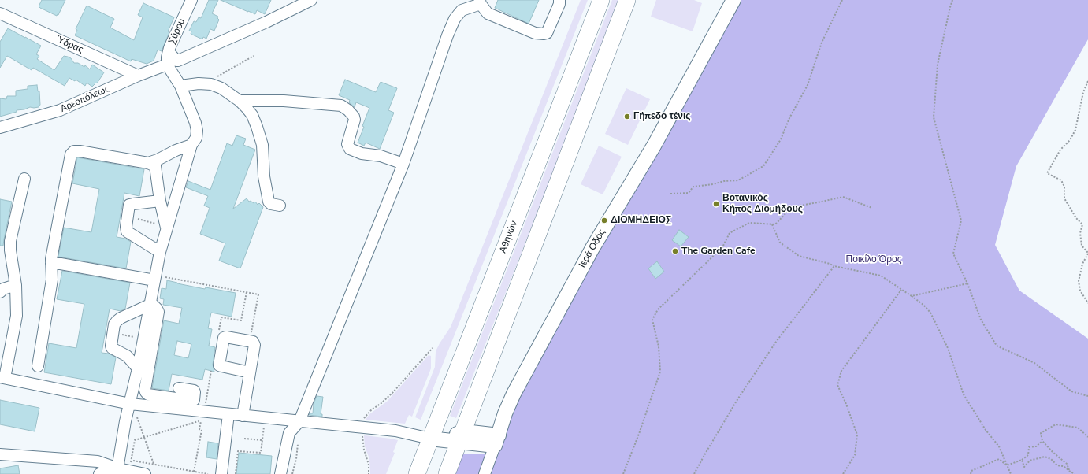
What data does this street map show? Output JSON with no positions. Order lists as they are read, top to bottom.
{
  "streets": {
    "highway": ["Αθηνών"],
    "main road": ["Ιερά Οδός"],
    "street": ["Σύρου", "Ύδρας", "Αρεοπόλεως"]
  },
  "crossings": [
    ["Σύρου", "Αρεοπόλεως"],
    ["Ύδρας", "Αρεοπόλεως"]
  ],
  "parks": ["Ποικίλο Όρος"],
  "places": [
    "Γήπεδο τένις",
    "Βοτανικός Κήπος Διομήδους",
    "ΔΙΟΜΗΔΕΙΟΣ",
    "The Garden Cafe"
  ]
}
